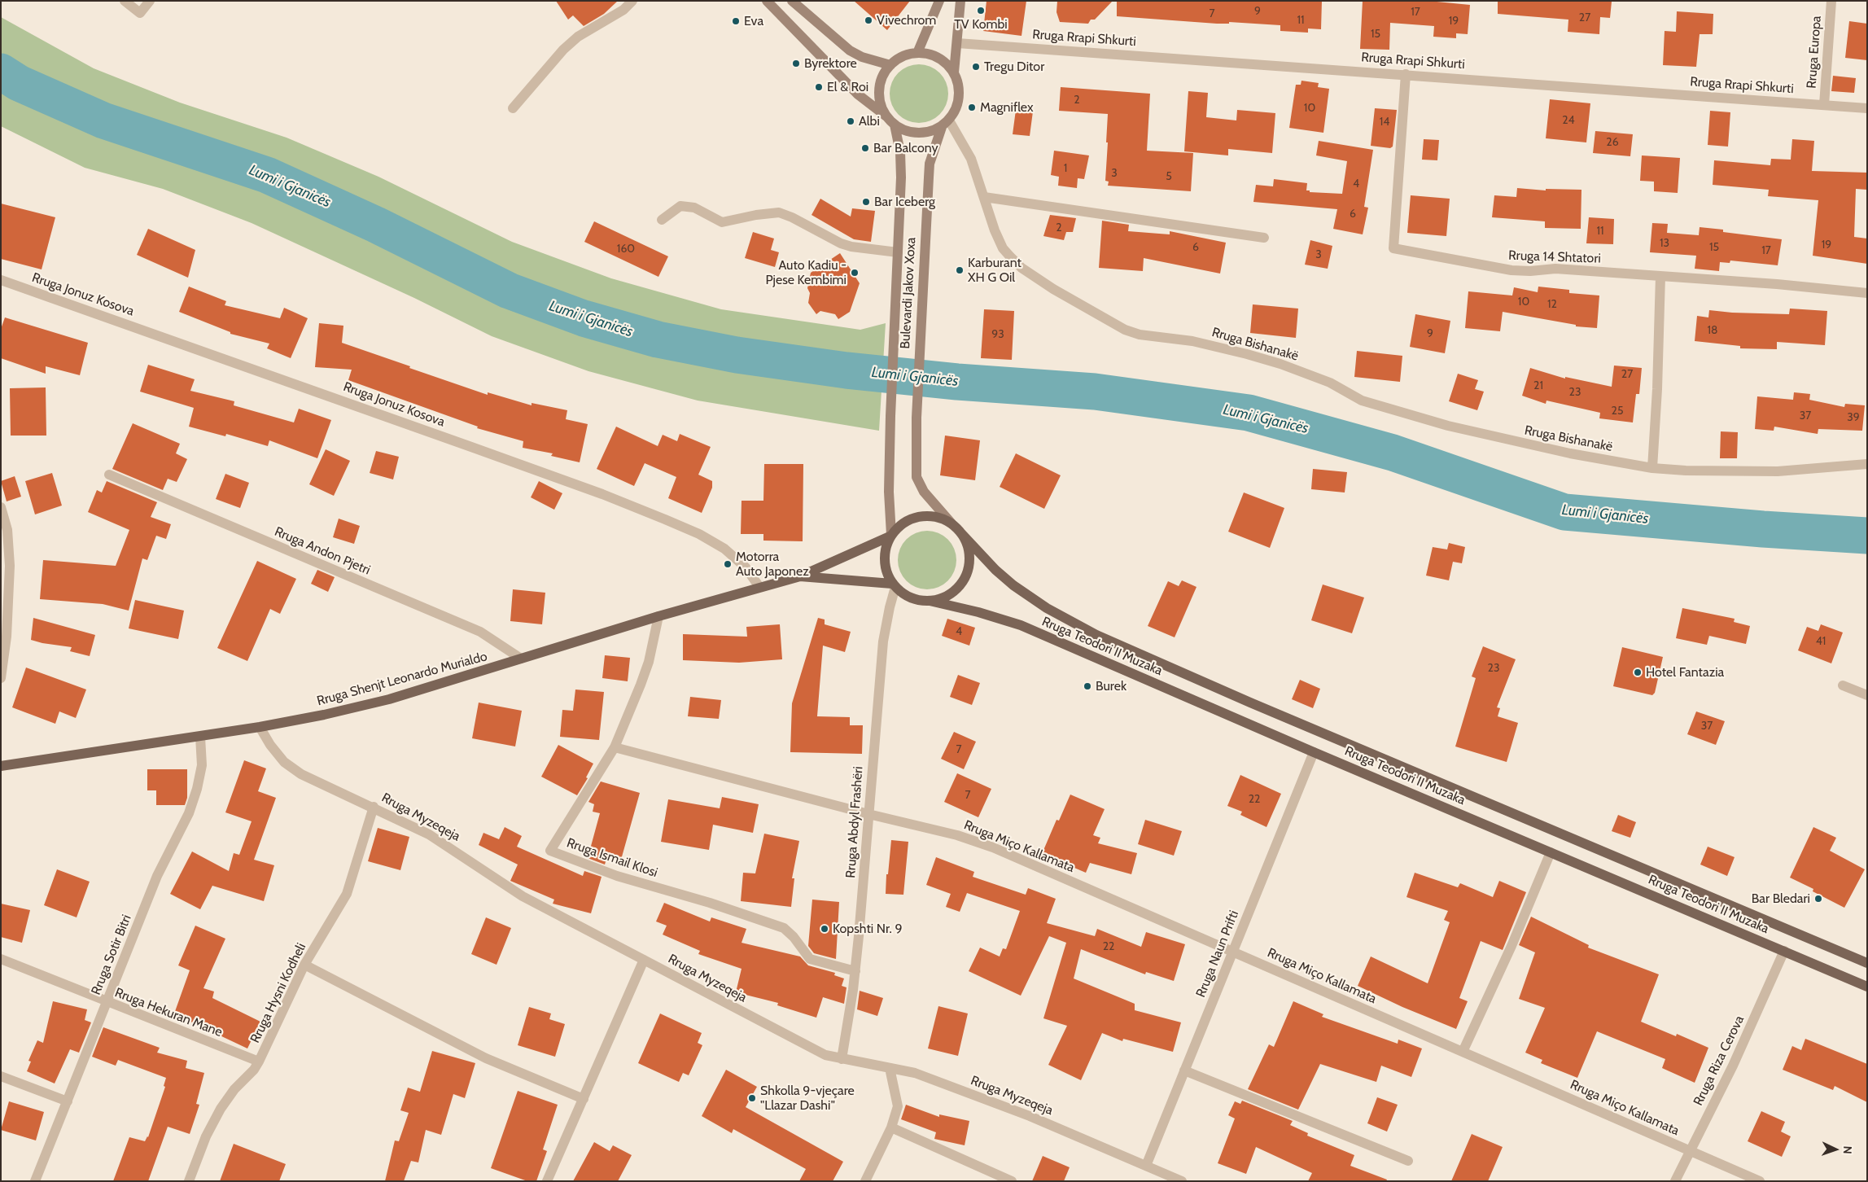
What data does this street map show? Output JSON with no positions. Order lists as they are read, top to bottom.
{
  "streets": {
    "main road": ["Bulevardi Jakov Xoxa", "Rruga Teodori II Muzaka", "Rruga Shenjt Leonardo Murialdo"],
    "street": [
      "Rruga Rrapi Shkurti",
      "Rruga Europa",
      "Rruga 14 Shtatori",
      "Rruga Jonuz Kosova",
      "Rruga Bishanakë",
      "Rruga Andon Pjetri",
      "Rruga Myzeqeja",
      "Rruga Abdyl Frashëri",
      "Rruga Miço Kallamata",
      "Rruga Ismail Klosi",
      "Rruga Naun Prifti",
      "Rruga Sotir Bitri",
      "Rruga Hysni Kodheli",
      "Rruga Hekuran Mane",
      "Rruga Riza Cerova"
    ]
  },
  "crossings": [
    ["Rruga Rrapi Shkurti", "Rruga Europa"],
    ["Rruga Rrapi Shkurti", "Rruga 14 Shtatori"],
    ["Bulevardi Jakov Xoxa", "Rruga Bishanakë"],
    ["Bulevardi Jakov Xoxa", "Rruga Teodori II Muzaka"],
    ["Bulevardi Jakov Xoxa", "Rruga Shenjt Leonardo Murialdo"],
    ["Bulevardi Jakov Xoxa", "Rruga Abdyl Frashëri"],
    ["Rruga Jonuz Kosova", "Rruga Shenjt Leonardo Murialdo"],
    ["Rruga Andon Pjetri", "Rruga Shenjt Leonardo Murialdo"],
    ["Rruga Teodori II Muzaka", "Rruga Shenjt Leonardo Murialdo"],
    ["Rruga Teodori II Muzaka", "Rruga Abdyl Frashëri"],
    ["Rruga Teodori II Muzaka", "Rruga Naun Prifti"],
    ["Rruga Teodori II Muzaka", "Rruga Riza Cerova"],
    ["Rruga Shenjt Leonardo Murialdo", "Rruga Myzeqeja"],
    ["Rruga Shenjt Leonardo Murialdo", "Rruga Abdyl Frashëri"],
    ["Rruga Shenjt Leonardo Murialdo", "Rruga Ismail Klosi"],
    ["Rruga Shenjt Leonardo Murialdo", "Rruga Sotir Bitri"],
    ["Rruga Myzeqeja", "Rruga Abdyl Frashëri"],
    ["Rruga Myzeqeja", "Rruga Naun Prifti"],
    ["Rruga Myzeqeja", "Rruga Hysni Kodheli"],
    ["Rruga Abdyl Frashëri", "Rruga Miço Kallamata"],
    ["Rruga Abdyl Frashëri", "Rruga Ismail Klosi"],
    ["Rruga Miço Kallamata", "Rruga Ismail Klosi"],
    ["Rruga Miço Kallamata", "Rruga Naun Prifti"],
    ["Rruga Miço Kallamata", "Rruga Riza Cerova"],
    ["Rruga Sotir Bitri", "Rruga Hekuran Mane"],
    ["Rruga Hysni Kodheli", "Rruga Hekuran Mane"]
  ],
  "water": ["Lumi i Gjanicës"],
  "places": [
    "TV Kombi",
    "Vivechrom",
    "Eva",
    "Byrektore",
    "Tregu Ditor",
    "El & Roi",
    "Magniflex",
    "Albi",
    "Bar Balcony",
    "Bar Iceberg",
    "Karburant XH G Oil",
    "Auto Kadiu - Pjese Kembimi",
    "Motorra Auto Japonez",
    "Hotel Fantazia",
    "Burek",
    "Bar Bledari",
    "Kopshti Nr. 9",
    "Shkolla 9-vjeçare \"Llazar Dashi\""
  ],
  "house_numbers": [
    "9",
    "17",
    "7",
    "27",
    "11",
    "19",
    "15",
    "2",
    "10",
    "24",
    "14",
    "26",
    "1",
    "3",
    "5",
    "4",
    "6",
    "2",
    "11",
    "13",
    "19",
    "6",
    "15",
    "160",
    "17",
    "3",
    "10",
    "12",
    "18",
    "9",
    "93",
    "27",
    "21",
    "23",
    "25",
    "37",
    "39",
    "4",
    "41",
    "23",
    "37",
    "7",
    "7",
    "22",
    "22"
  ],
  "north": "right"
}
